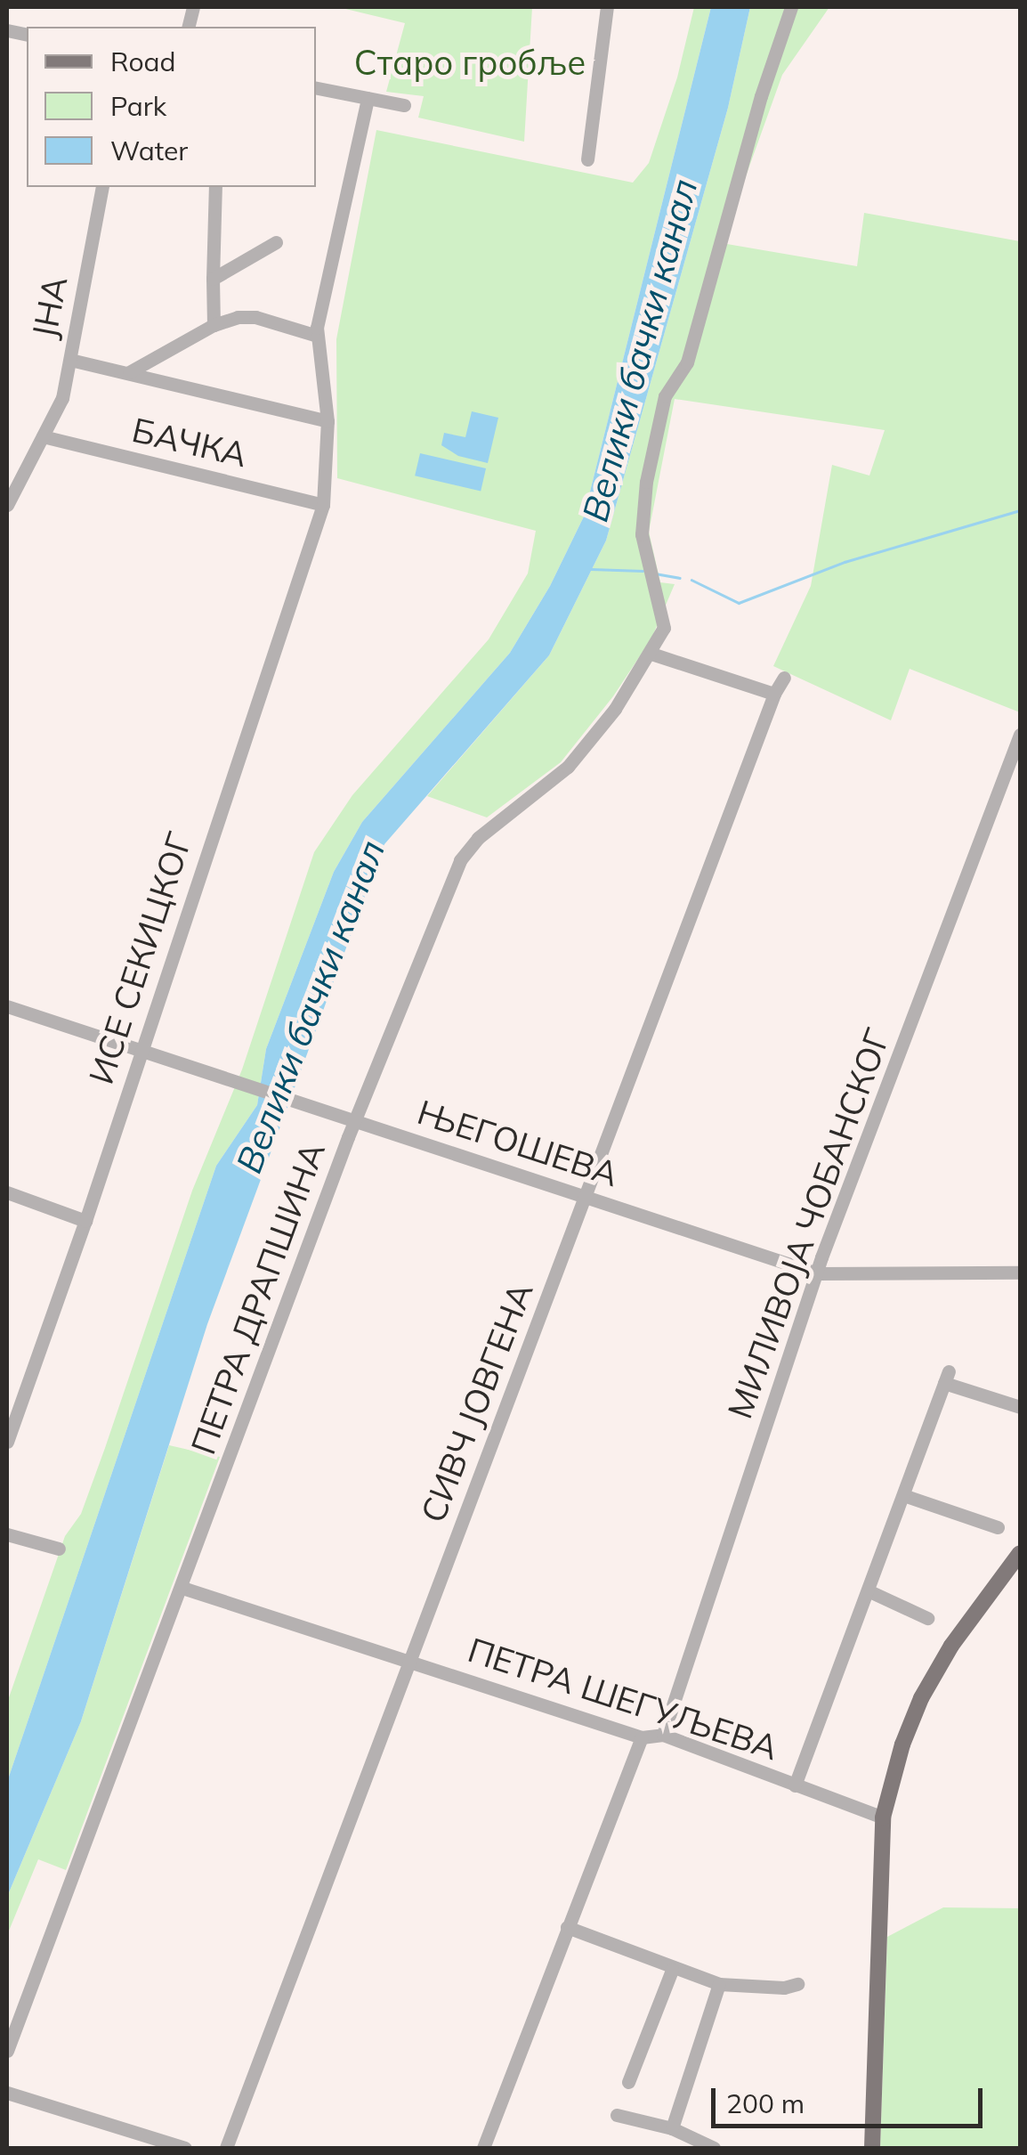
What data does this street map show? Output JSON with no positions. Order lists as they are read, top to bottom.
{
  "streets": {
    "street": [
      "ЈНА",
      "БАЧКА",
      "ИСЕ СЕКИЦКОГ",
      "ЊЕГОШЕВА",
      "МИЛИВОЈА ЧОБАНСКОГ",
      "ПЕТРА ДРАПШИНА",
      "СИВЧ ЈОВГЕНА",
      "ПЕТРА ШЕГУЉЕВА"
    ]
  },
  "crossings": [
    ["ЈНА", "БАЧКА"],
    ["БАЧКА", "ИСЕ СЕКИЦКОГ"],
    ["ИСЕ СЕКИЦКОГ", "ЊЕГОШЕВА"],
    ["ЊЕГОШЕВА", "МИЛИВОЈА ЧОБАНСКОГ"],
    ["ЊЕГОШЕВА", "ПЕТРА ДРАПШИНА"],
    ["ЊЕГОШЕВА", "СИВЧ ЈОВГЕНА"],
    ["МИЛИВОЈА ЧОБАНСКОГ", "ПЕТРА ШЕГУЉЕВА"],
    ["ПЕТРА ДРАПШИНА", "ПЕТРА ШЕГУЉЕВА"],
    ["СИВЧ ЈОВГЕНА", "ПЕТРА ШЕГУЉЕВА"]
  ],
  "water": ["Велики бачки канал"],
  "parks": ["Старо гробље"],
  "legend": ["Road", "Park", "Water"],
  "scale_bar": "200 m"
}
